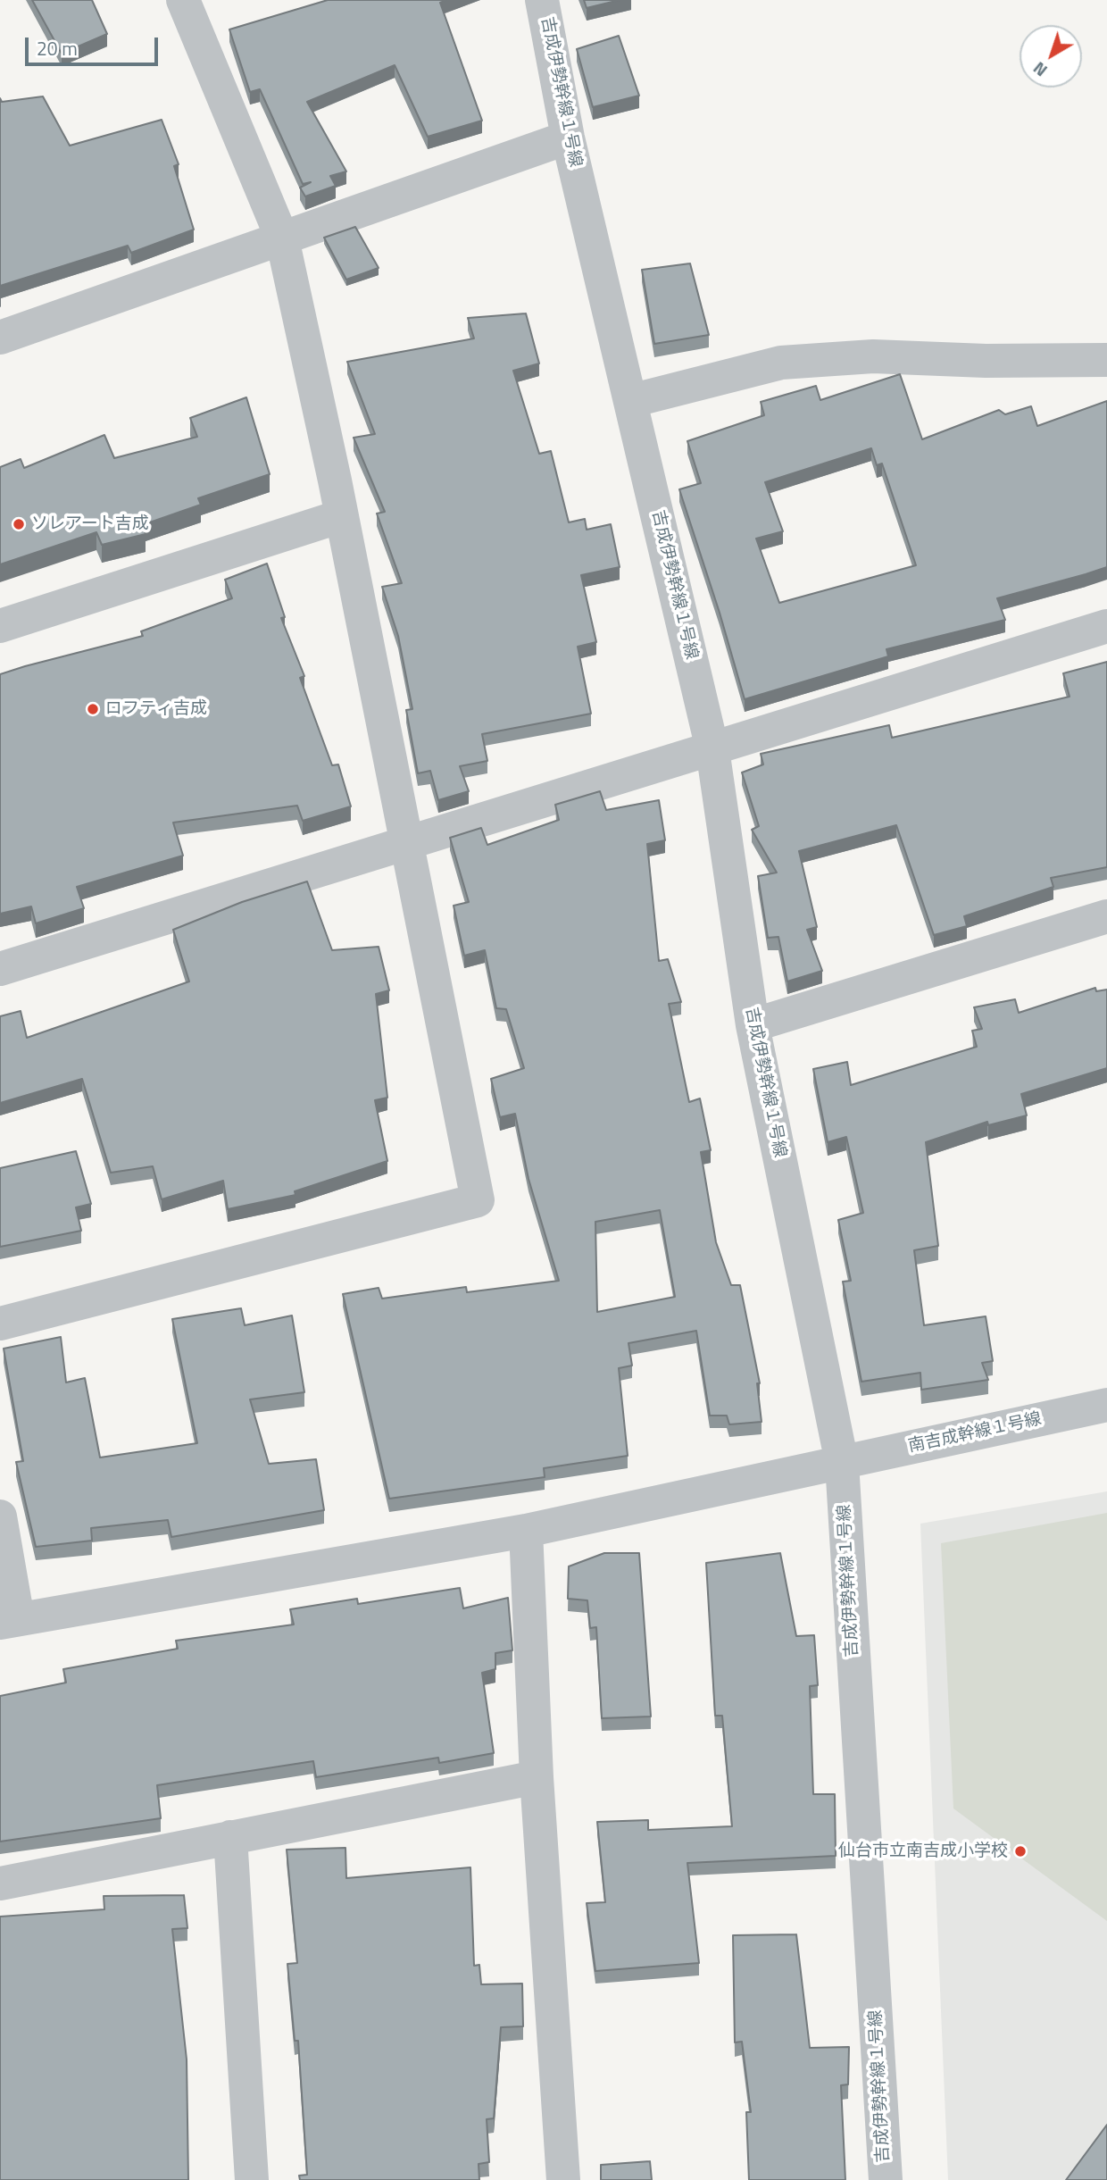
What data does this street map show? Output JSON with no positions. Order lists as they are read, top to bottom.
{
  "streets": {
    "street": ["吉成伊勢幹線１号線", "南吉成幹線１号線"]
  },
  "crossings": [
    ["吉成伊勢幹線１号線", "南吉成幹線１号線"]
  ],
  "places": ["ソレアート吉成", "ロフティ吉成", "仙台市立南吉成小学校"],
  "scale_bar": "20 m",
  "north": "bottom left"
}
